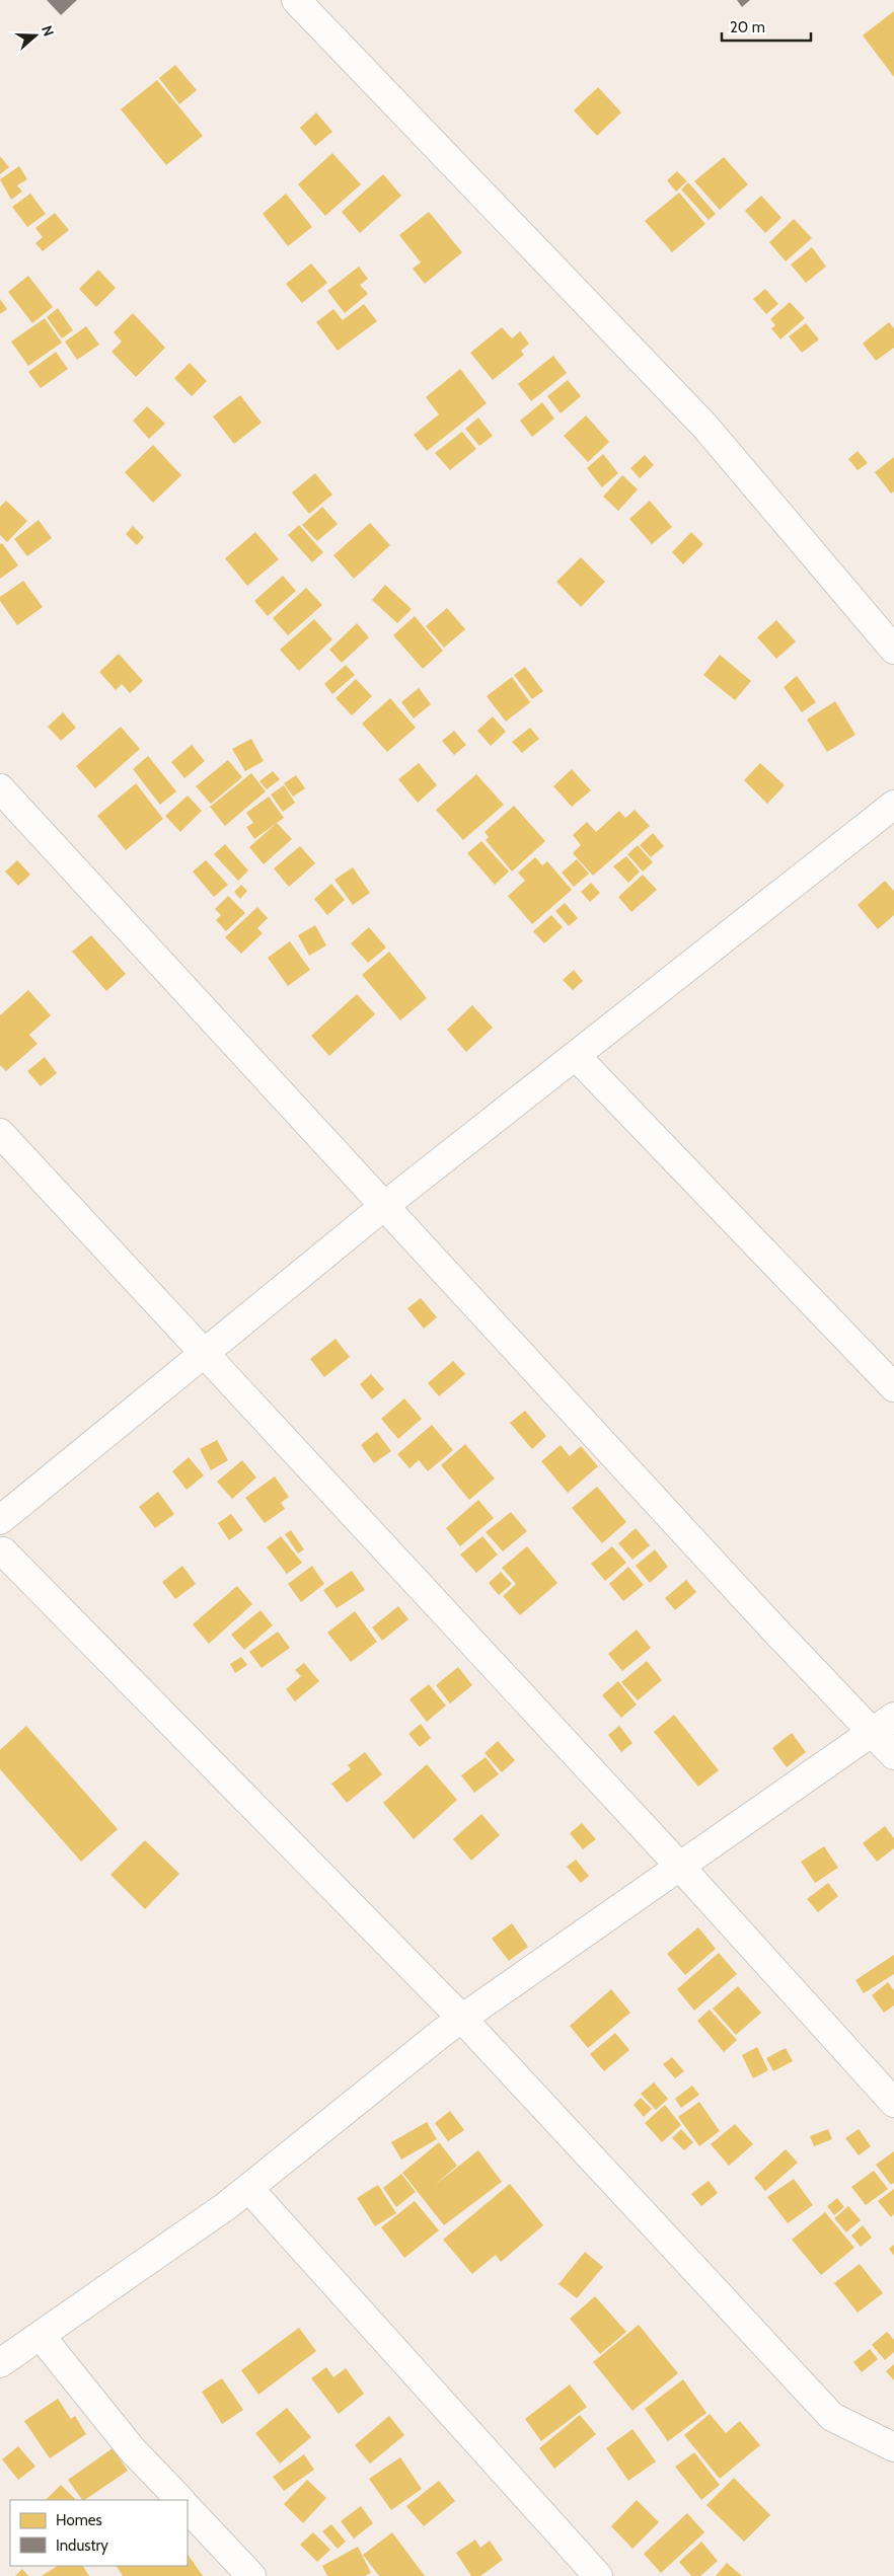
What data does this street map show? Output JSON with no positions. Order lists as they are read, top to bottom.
{
  "legend": ["Homes", "Industry"],
  "scale_bar": "20 m",
  "north": "right"
}
